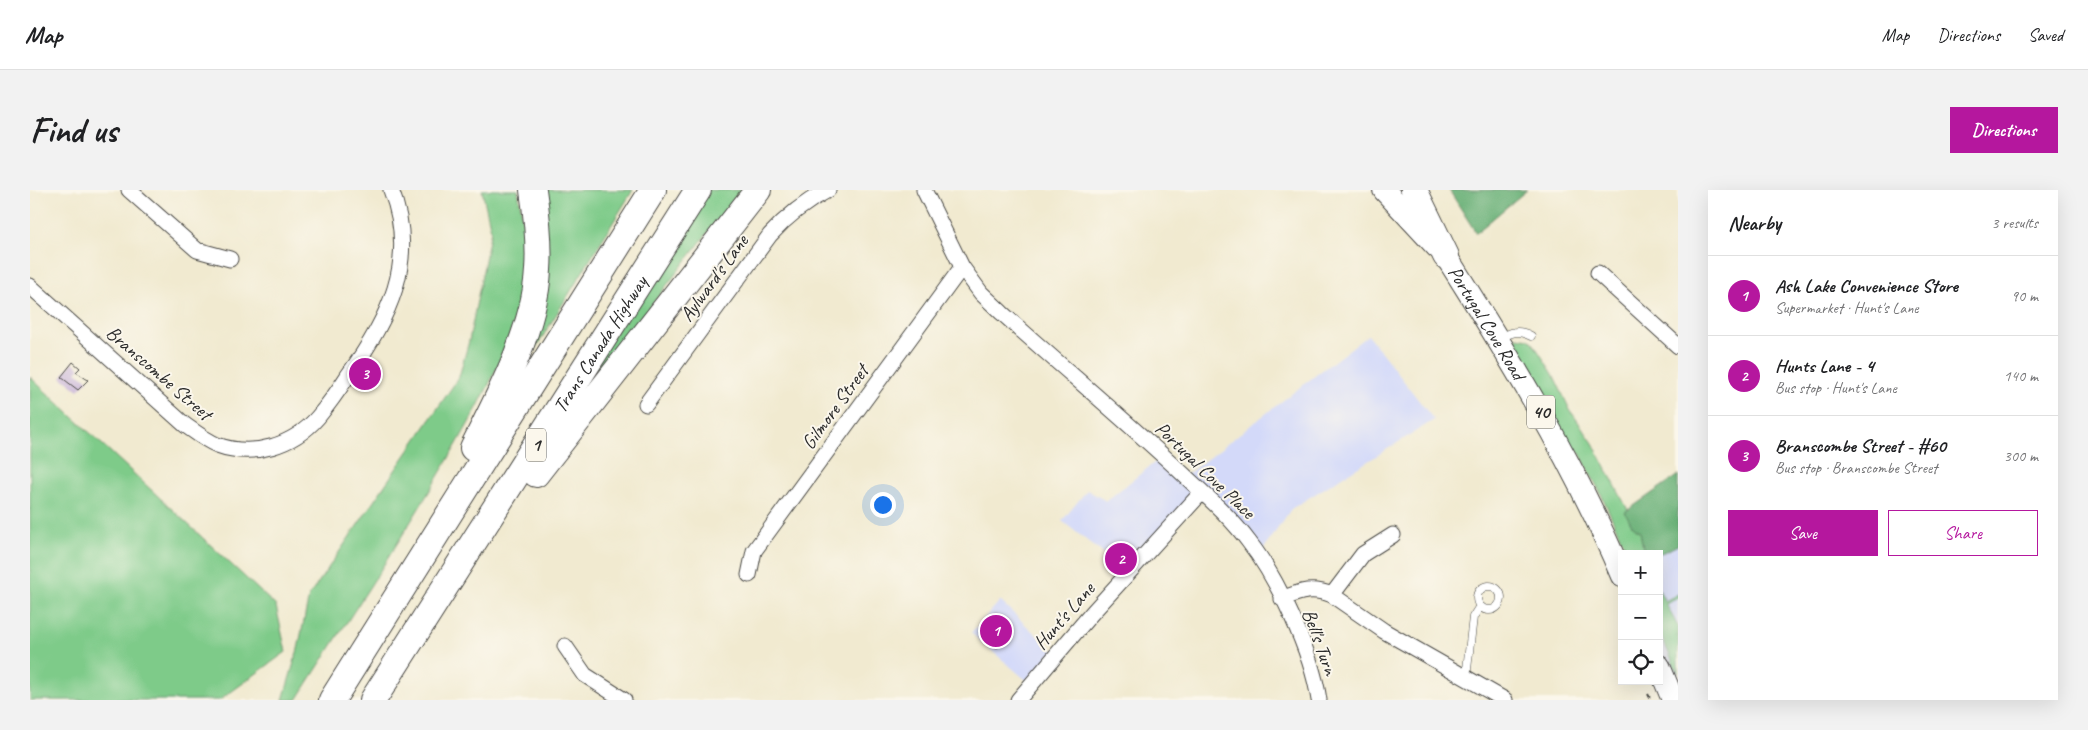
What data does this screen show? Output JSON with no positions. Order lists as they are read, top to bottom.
{
  "streets": {
    "highway": ["Trans Canada Highway", "1"],
    "main road": ["Portugal Cove Road", "40"],
    "street": [
      "Aylward's Lane",
      "Branscombe Street",
      "Gilmore Street",
      "Portugal Cove Place",
      "Hunt's Lane",
      "Bell's Turn"
    ]
  },
  "crossings": [
    ["Gilmore Street", "Portugal Cove Place"],
    ["Portugal Cove Place", "Hunt's Lane"],
    ["Portugal Cove Place", "Bell's Turn"]
  ],
  "page": {
    "header": "Map",
    "nav": ["Map", "Directions", "Saved"],
    "buttons": [
      "Directions",
      ["Save", "Share"]
    ],
    "title": "Find us",
    "heading": ["Nearby", "3 results"],
    "list": [
      {
        "mark": "1",
        "name": "Ash Lake Convenience Store",
        "note": "Supermarket · Hunt's Lane",
        "value": "90 m"
      },
      {
        "mark": "2",
        "name": "Hunts Lane - 4",
        "note": "Bus stop · Hunt's Lane",
        "value": "140 m"
      },
      {
        "mark": "3",
        "name": "Branscombe Street - #60",
        "note": "Bus stop · Branscombe Street",
        "value": "300 m"
      }
    ],
    "pins": ["3", "2", "1"],
    "map_buttons": ["+", "−"]
  }
}
